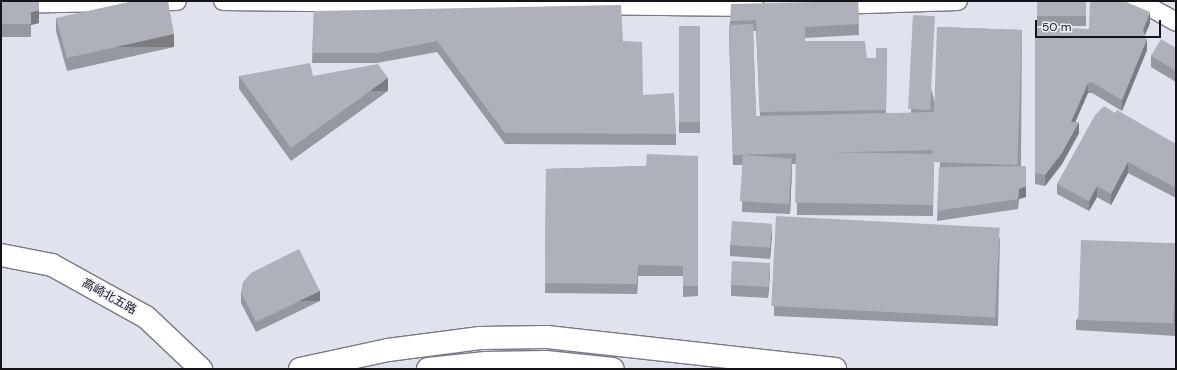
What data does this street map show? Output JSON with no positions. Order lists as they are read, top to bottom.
{
  "streets": {
    "main road": ["高崎北五路"]
  },
  "scale_bar": "50 m"
}
